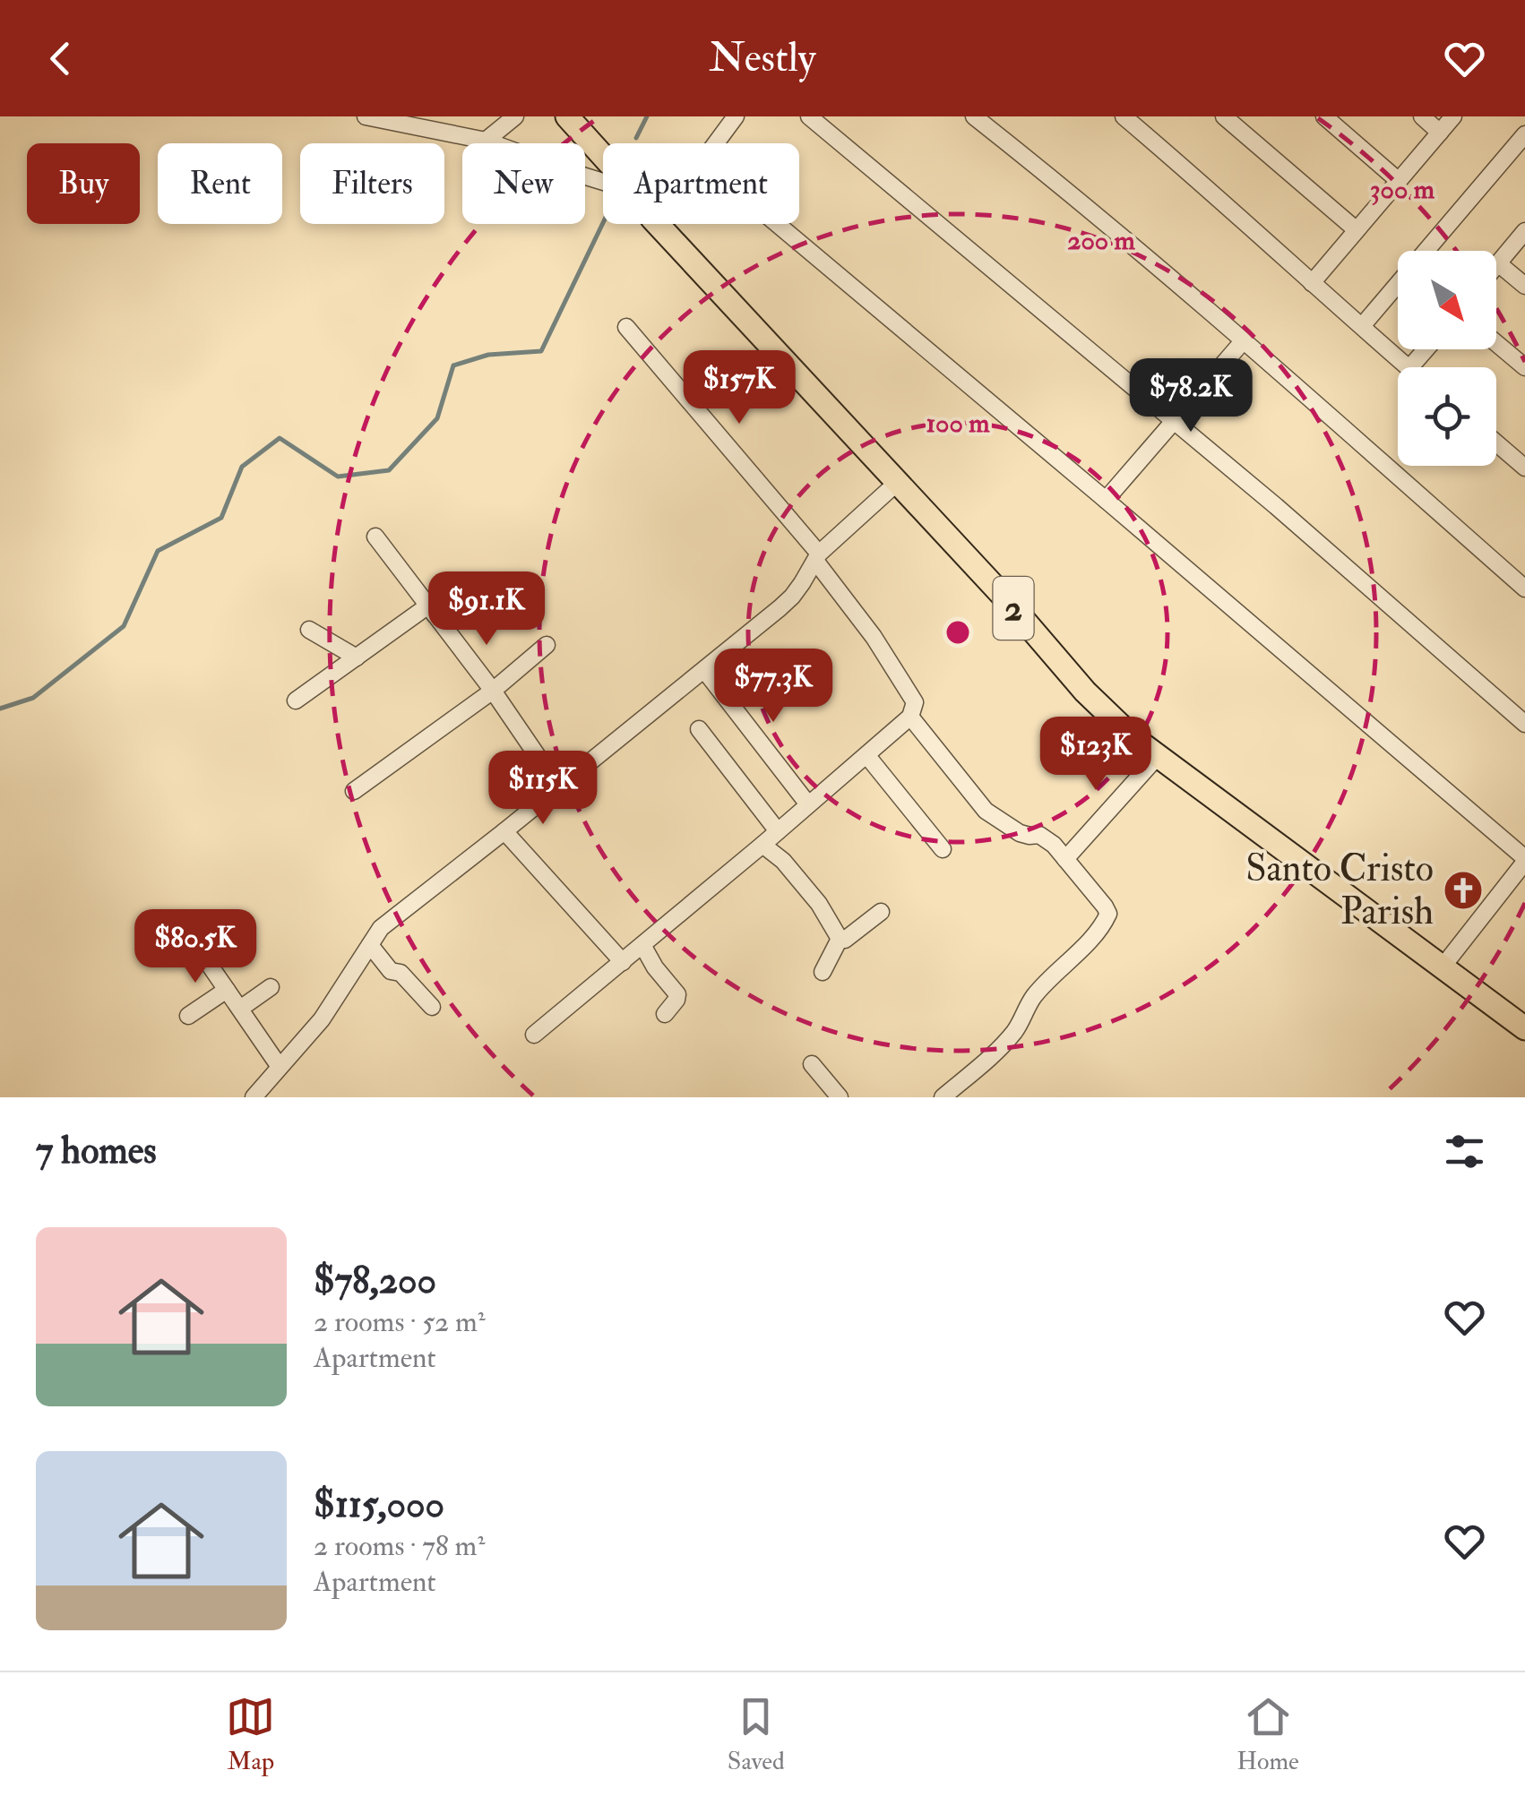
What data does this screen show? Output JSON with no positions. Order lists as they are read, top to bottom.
{
  "streets": {
    "highway": ["2"]
  },
  "places": {
    "church": ["Santo Cristo Parish"]
  },
  "north": "bottom right",
  "page": {
    "header": "Nestly",
    "chip": [
      "Buy",
      "Rent",
      "Filters",
      "New",
      "Apartment"
    ],
    "price": [
      "$157K",
      "$78.2K",
      "$91.1K",
      "$77.3K",
      "$123K",
      "$115K",
      "$80.5K"
    ],
    "heading": "7 homes",
    "list": [
      {
        "name": "$78,200",
        "note": "2 rooms · 52 m² · Apartment"
      },
      {
        "name": "$115,000",
        "note": "2 rooms · 78 m² · Apartment"
      }
    ],
    "tabs": ["Map", "Saved", "Home"]
  },
  "rings": ["300 m", "200 m", "100 m"]
}
